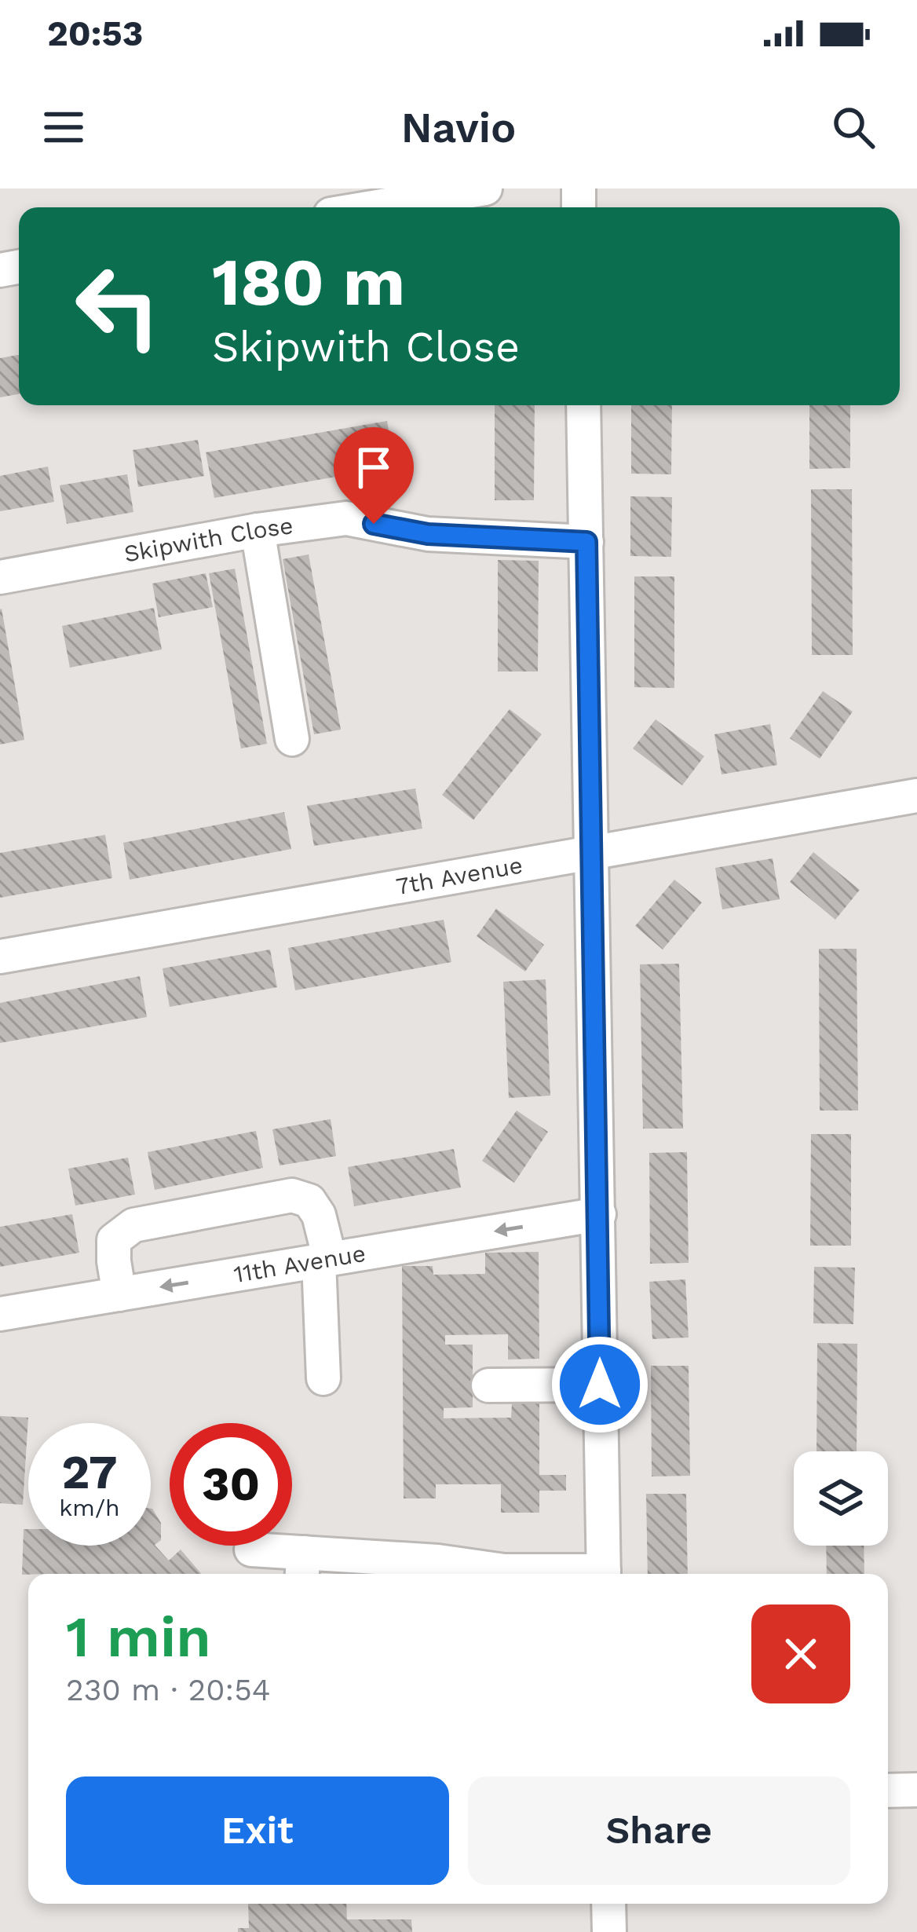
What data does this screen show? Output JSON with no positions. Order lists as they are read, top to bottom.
{
  "streets": {
    "street": ["Skipwith Close", "7th Avenue", "11th Avenue"]
  },
  "one_way": ["11th Avenue"],
  "page": {
    "status": "20:53",
    "header": "Navio",
    "turn": ["180 m", "Skipwith Close"],
    "speed": "27 km/h",
    "limit": "30",
    "heading": ["1 min", "230 m · 20:54"],
    "buttons": ["Exit", "Share"]
  }
}
